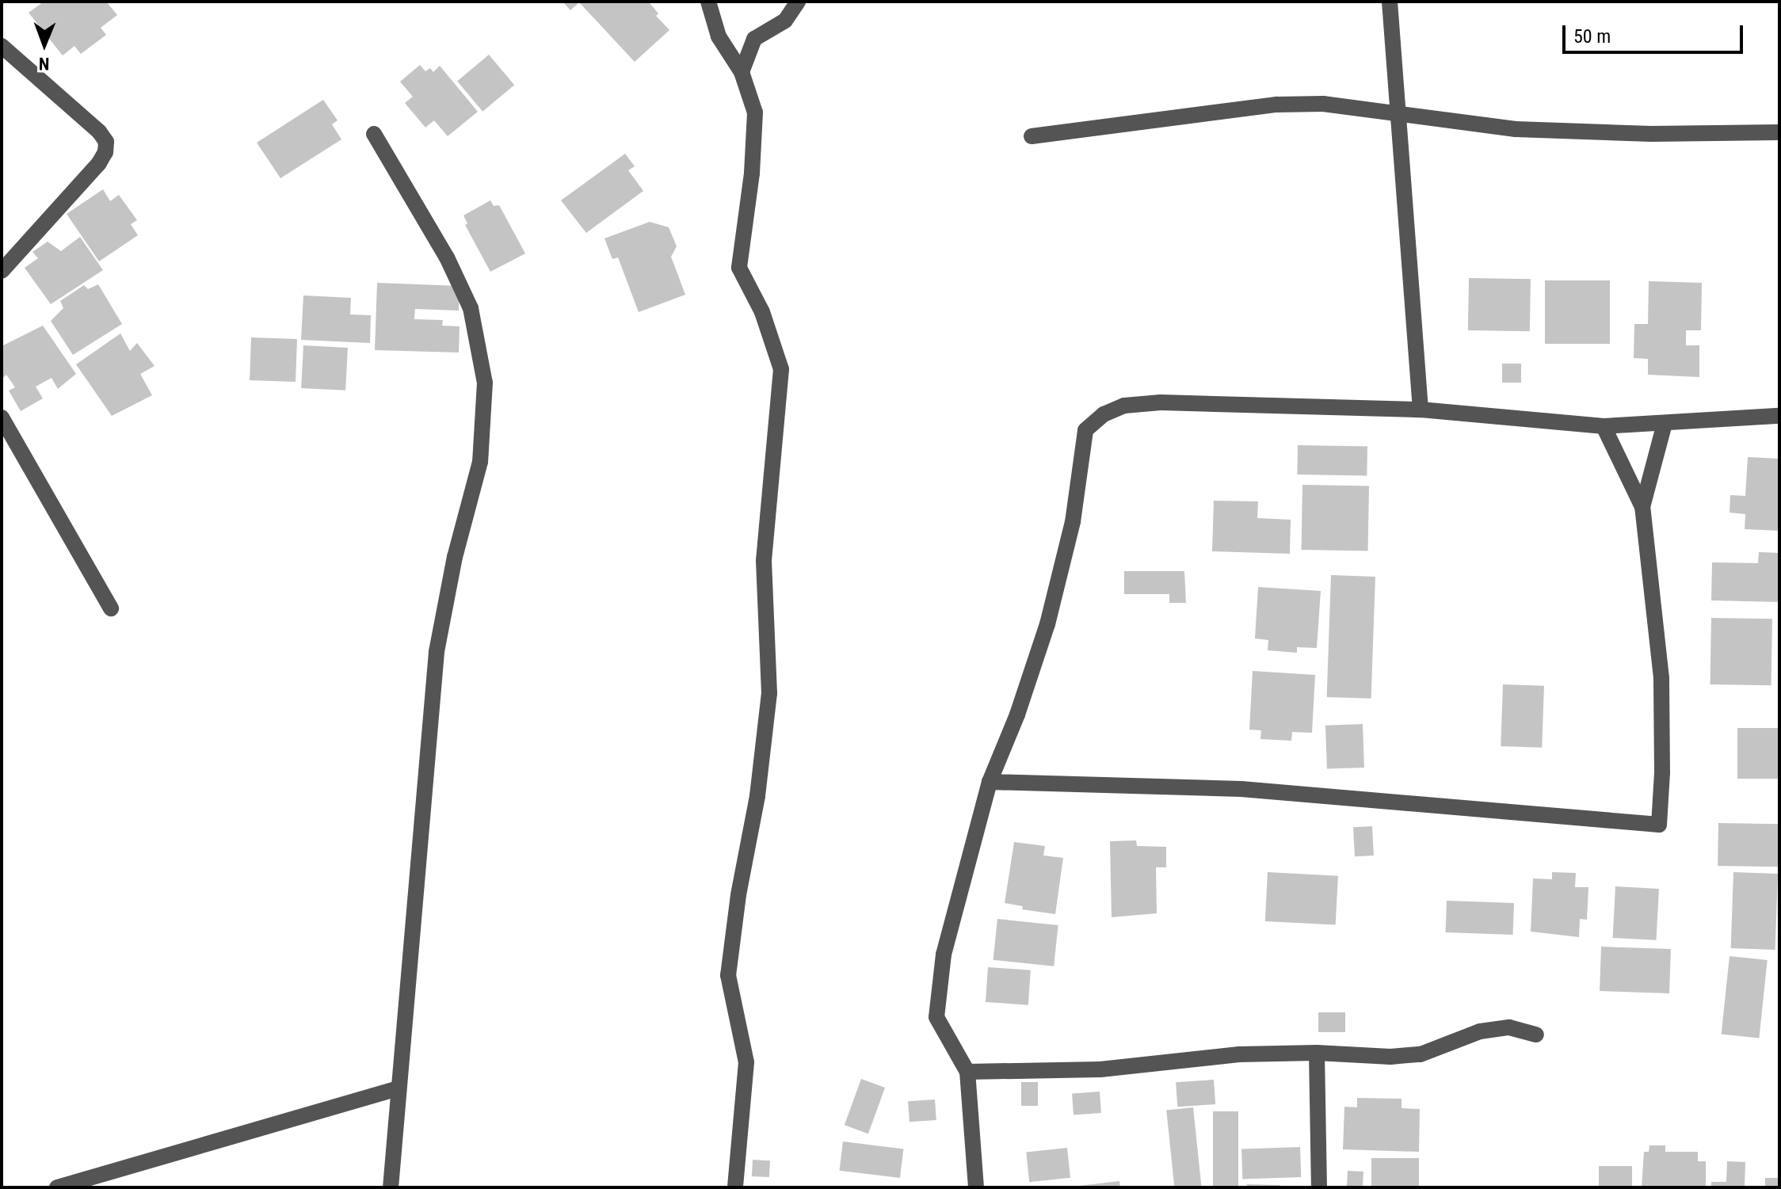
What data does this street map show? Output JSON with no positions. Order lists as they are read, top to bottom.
{
  "scale_bar": "50 m",
  "north": "bottom"
}
